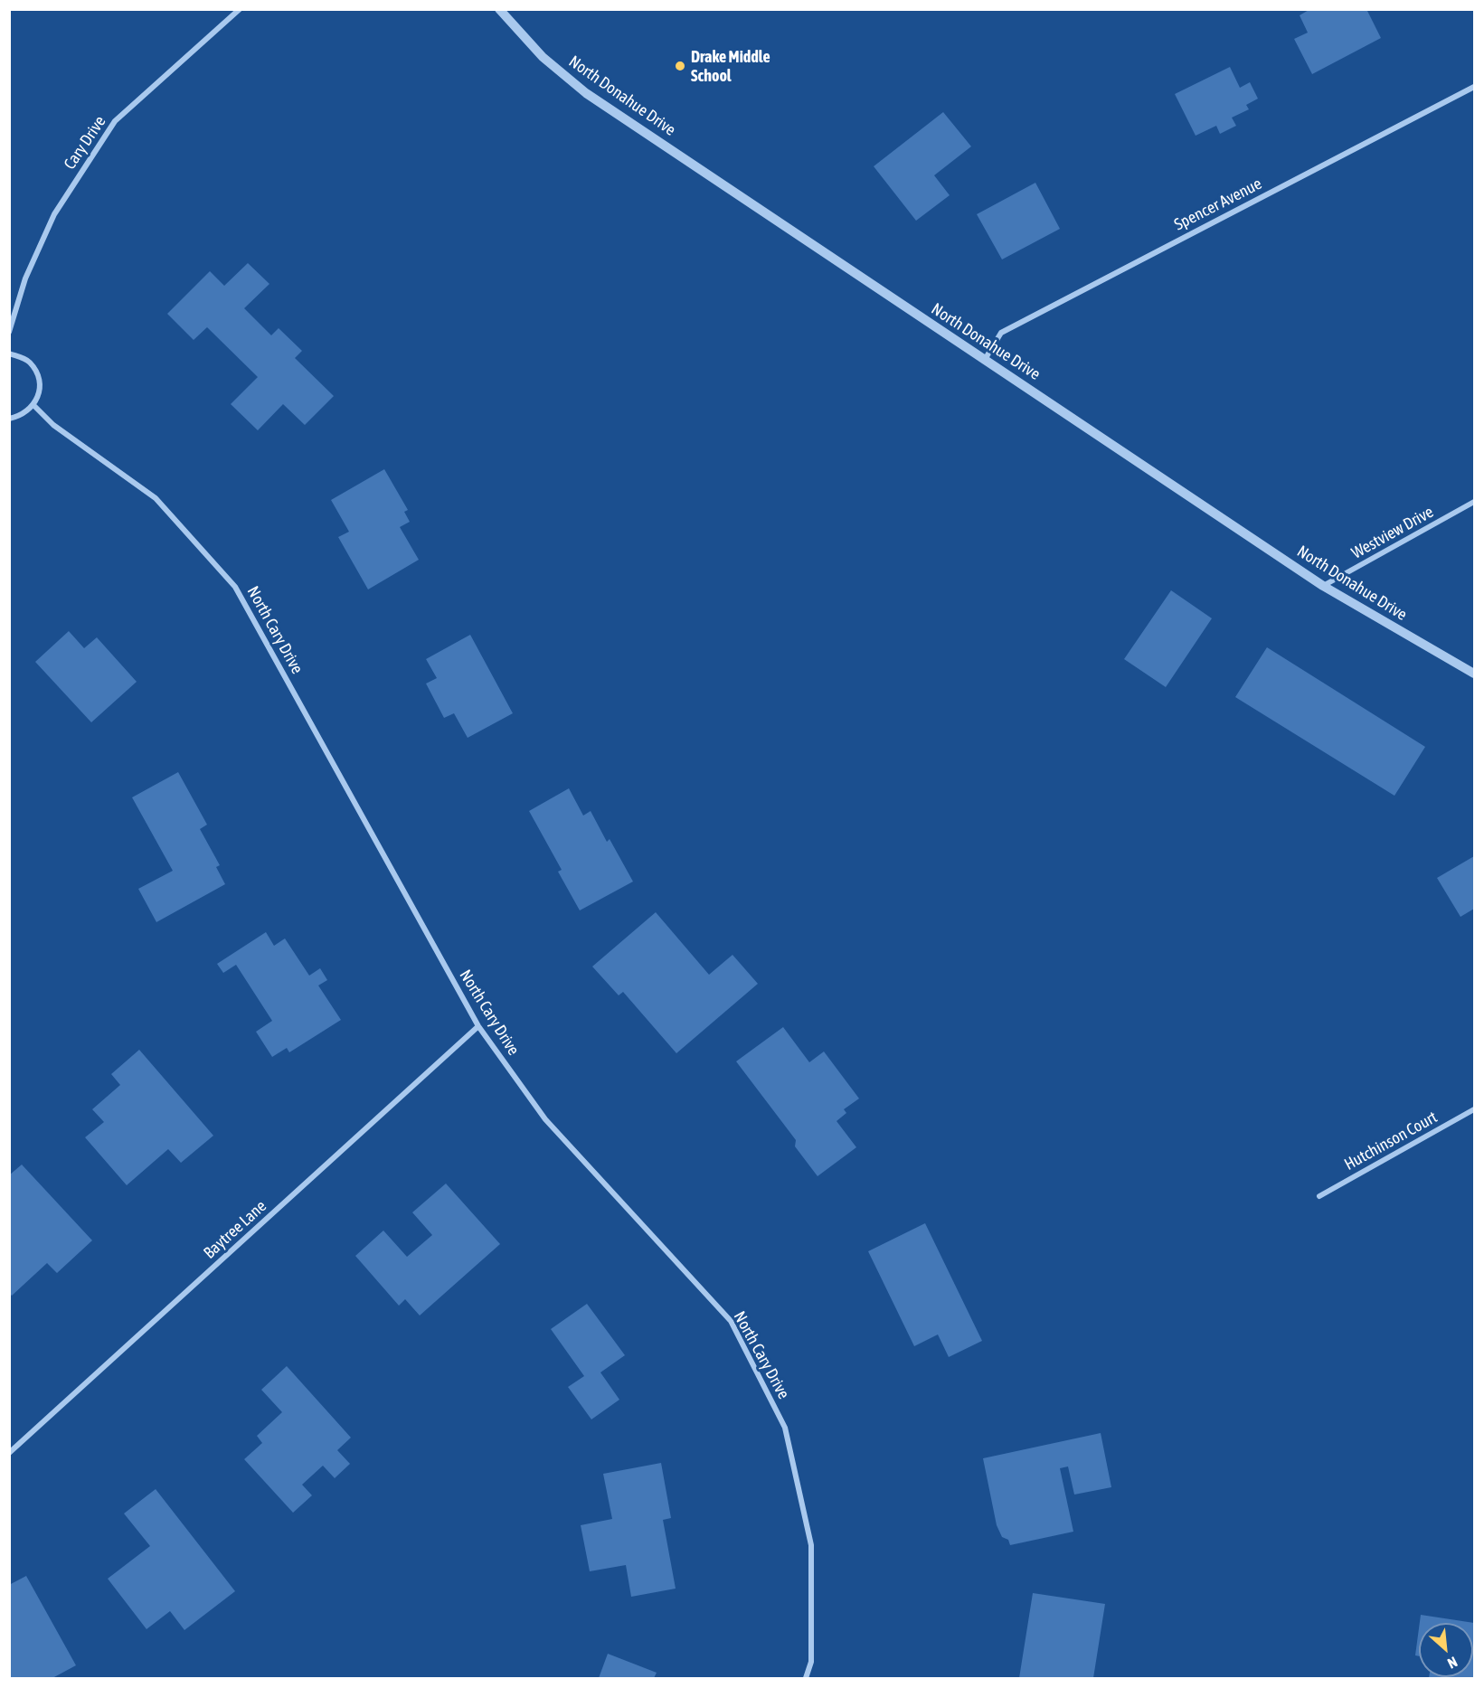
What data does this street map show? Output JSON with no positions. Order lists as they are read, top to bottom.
{
  "streets": {
    "street": [
      "North Donahue Drive",
      "Cary Drive",
      "Spencer Avenue",
      "Westview Drive",
      "North Cary Drive",
      "Hutchinson Court",
      "Baytree Lane"
    ]
  },
  "crossings": [
    ["North Donahue Drive", "Spencer Avenue"],
    ["North Donahue Drive", "Westview Drive"],
    ["North Cary Drive", "Baytree Lane"]
  ],
  "places": ["Drake Middle School"],
  "north": "bottom right"
}
